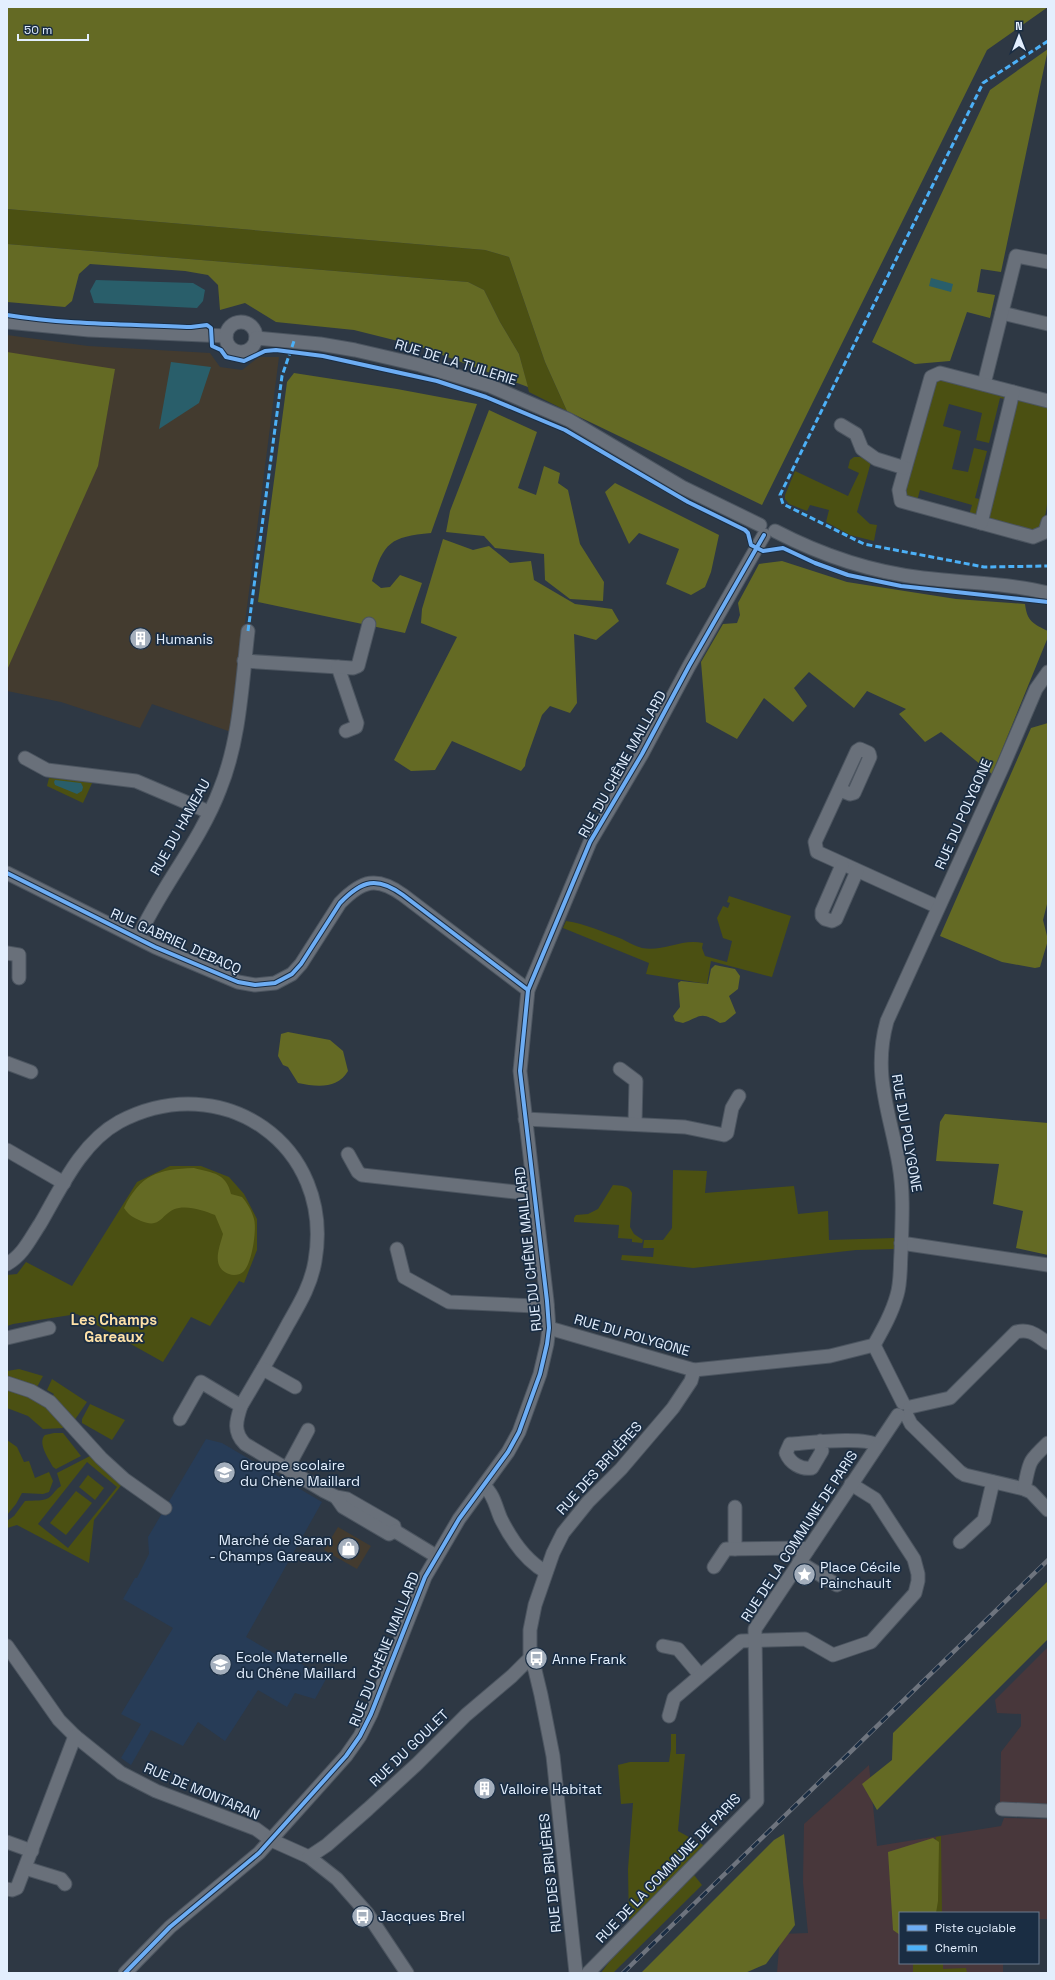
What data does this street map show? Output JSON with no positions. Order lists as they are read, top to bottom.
{
  "streets": {
    "street": [
      "RUE DE LA TUILERIE",
      "RUE DU CHÊNE MAILLARD",
      "RUE DU POLYGONE",
      "RUE DU HAMEAU",
      "RUE GABRIEL DEBACQ",
      "RUE DES BRUÈRES",
      "RUE DE LA COMMUNE DE PARIS",
      "RUE DU GOULET",
      "RUE DE MONTARAN"
    ]
  },
  "crossings": [
    ["RUE DE LA TUILERIE", "RUE DU CHÊNE MAILLARD"],
    ["RUE DU CHÊNE MAILLARD", "RUE DU POLYGONE"],
    ["RUE DU CHÊNE MAILLARD", "RUE GABRIEL DEBACQ"],
    ["RUE DU CHÊNE MAILLARD", "RUE DE MONTARAN"],
    ["RUE DU POLYGONE", "RUE DES BRUÈRES"],
    ["RUE DU HAMEAU", "RUE GABRIEL DEBACQ"],
    ["RUE DES BRUÈRES", "RUE DU GOULET"],
    ["RUE DU GOULET", "RUE DE MONTARAN"]
  ],
  "districts": ["Les Champs Gareaux"],
  "places": {
    "building": ["Humanis", "Valloire Habitat"],
    "school or university": ["Groupe scolaire du Chène Maillard", "Ecole Maternelle du Chêne Maillard"],
    "shop": ["Marché de Saran - Champs Gareaux"],
    "place": ["Place Cécile Painchault"],
    "bus stop": ["Anne Frank", "Jacques Brel"]
  },
  "legend": ["Piste cyclable", "Chemin"],
  "scale_bar": "50 m",
  "north": "top"
}
